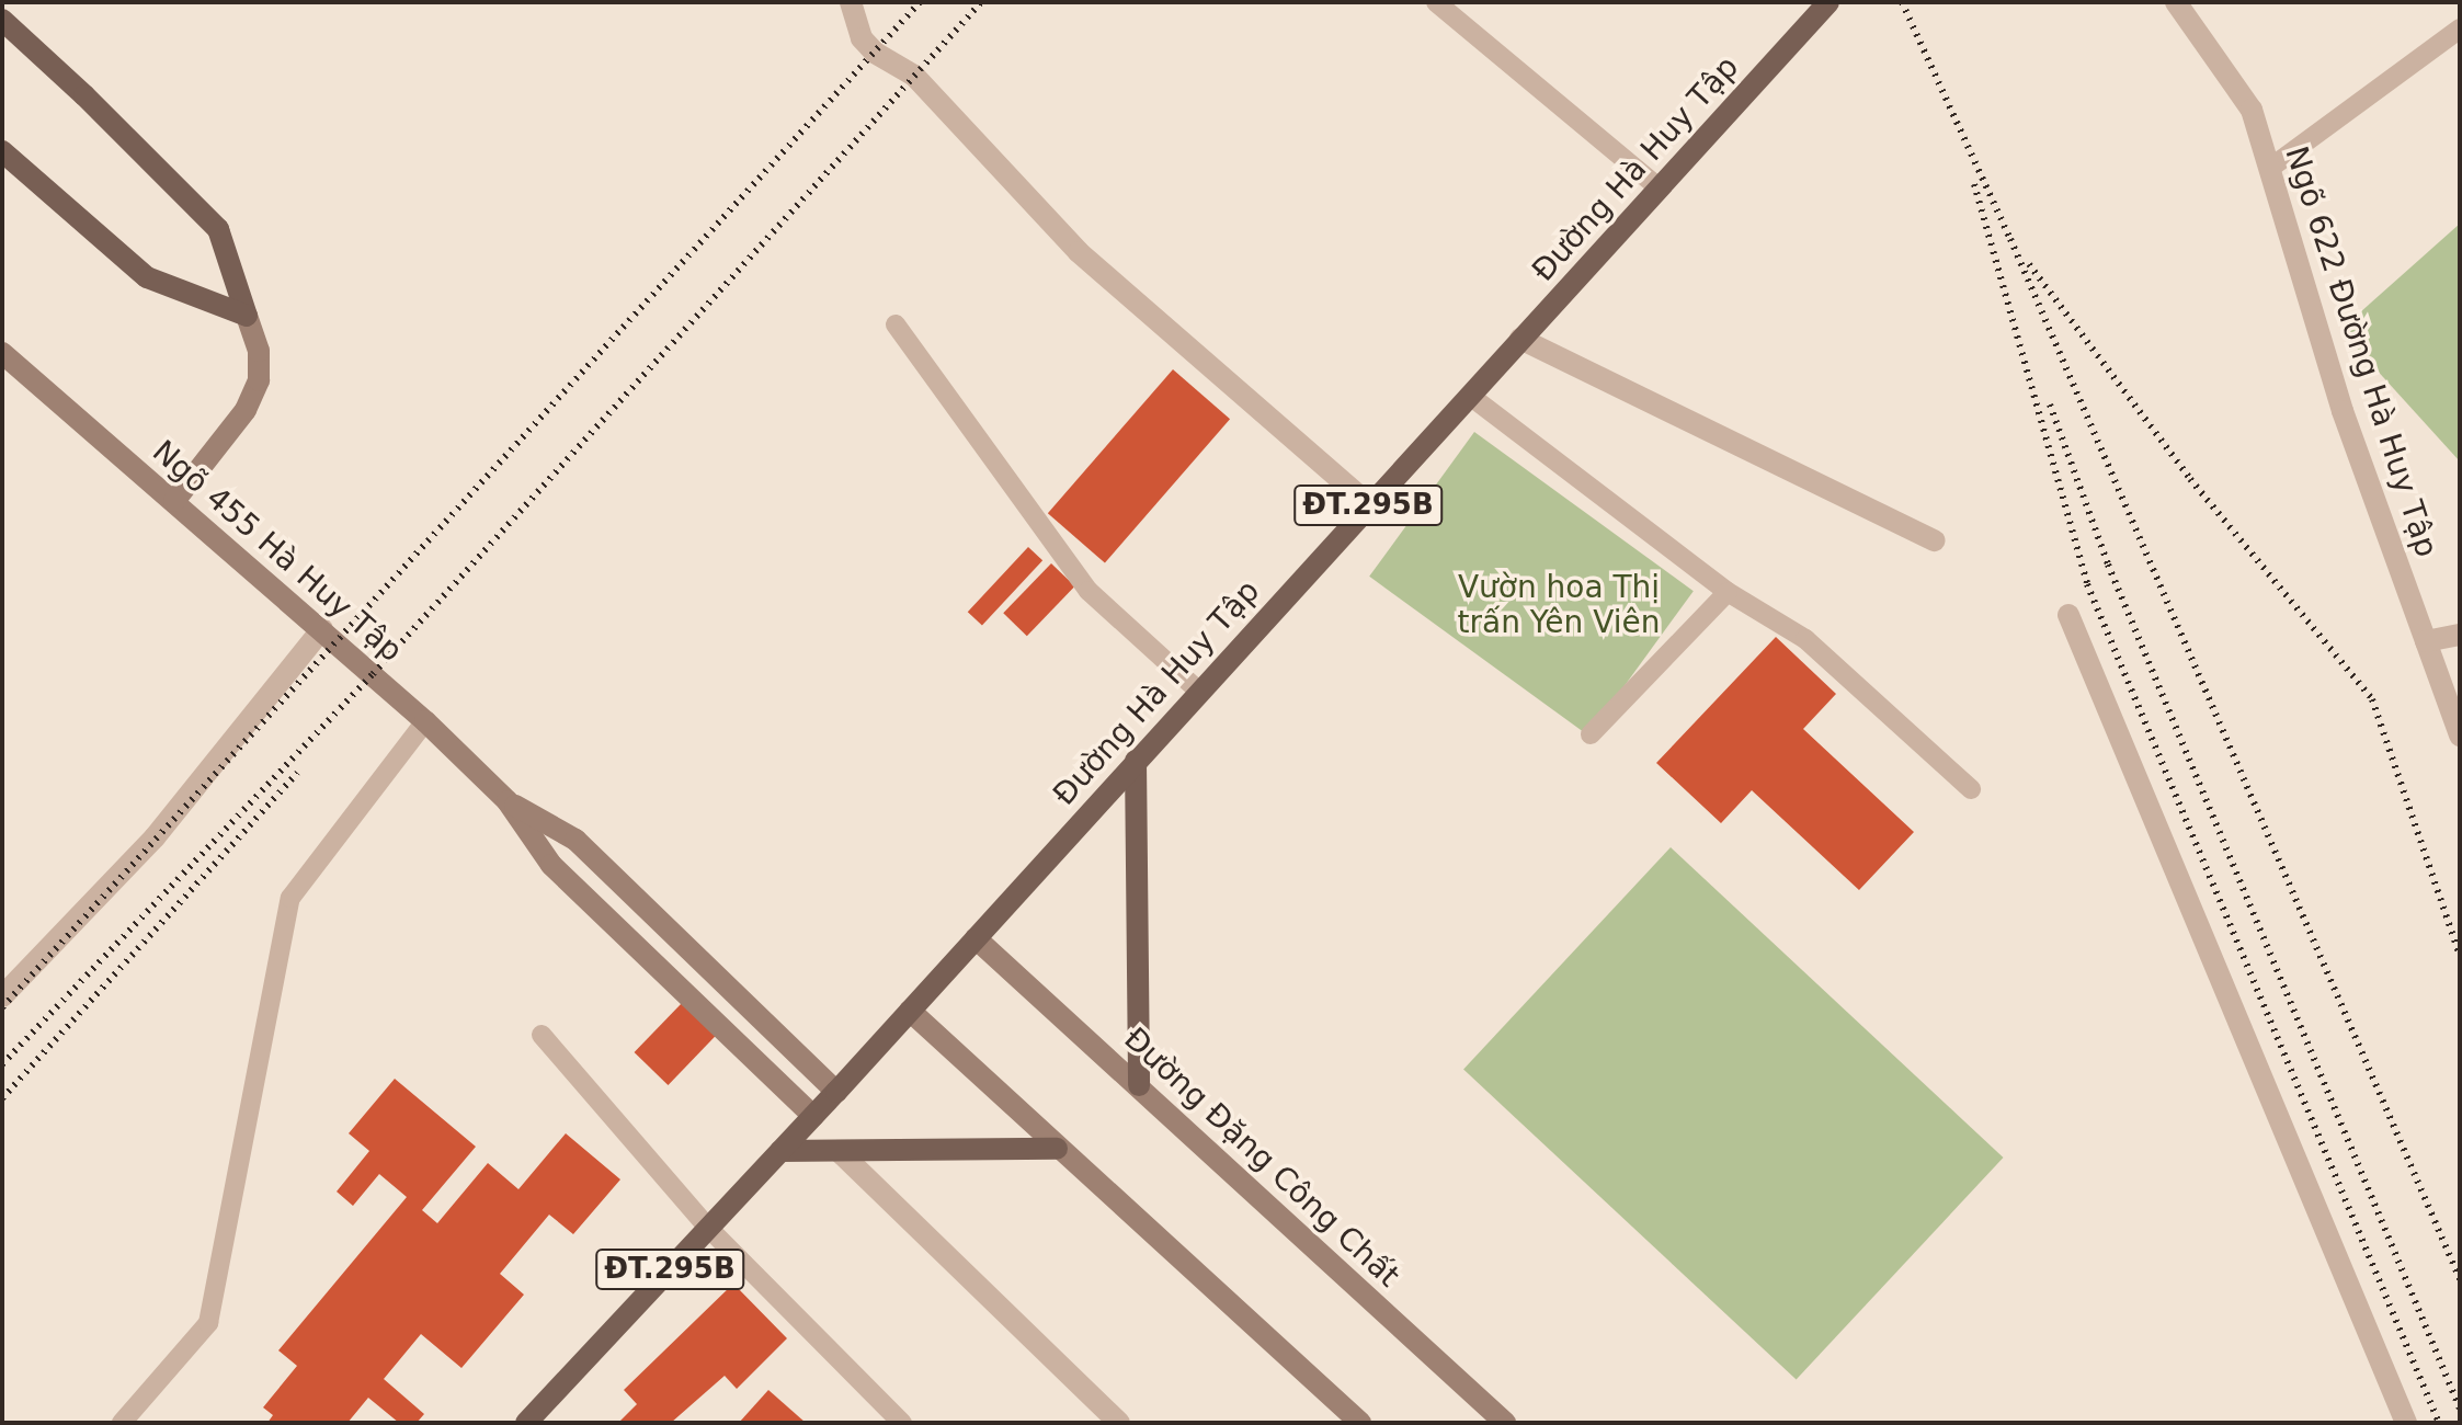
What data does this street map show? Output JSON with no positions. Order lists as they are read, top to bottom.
{
  "streets": {
    "main road": ["Đường Hà Huy Tập", "ĐT.295B"],
    "street": ["Ngõ 622 Đường Hà Huy Tập", "Ngõ 455 Hà Huy Tập", "Đường Đặng Công Chất"]
  },
  "crossings": [
    ["Đường Hà Huy Tập", "Đường Đặng Công Chất"]
  ],
  "parks": ["Vườn hoa Thị trấn Yên Viên"]
}
